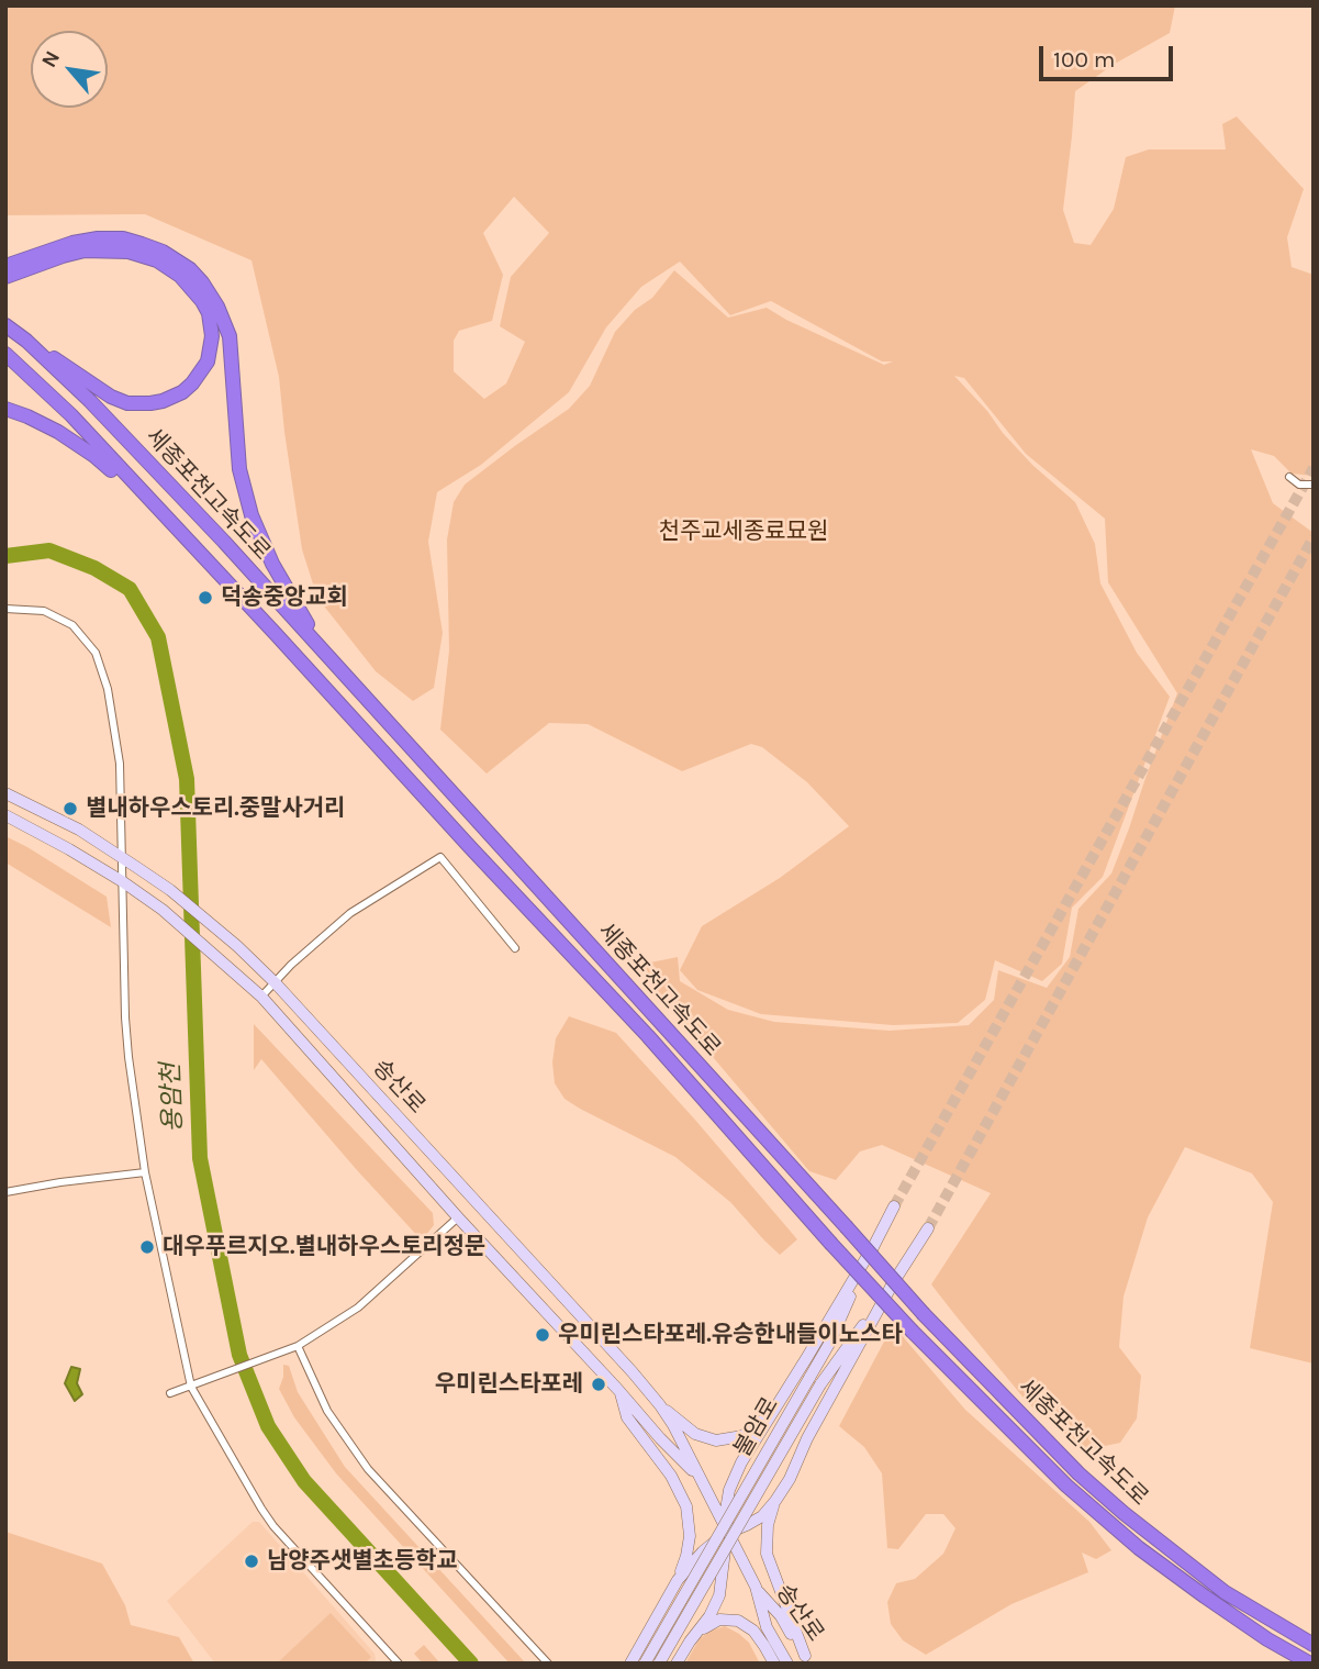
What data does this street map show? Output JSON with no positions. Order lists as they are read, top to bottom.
{
  "streets": {
    "highway": ["세종포천고속도로"],
    "street": ["송산로", "불암로"]
  },
  "water": ["용암천"],
  "parks": ["천주교세종료묘원"],
  "places": [
    "덕송중앙교회",
    "별내하우스토리.중말사거리",
    "대우푸르지오.별내하우스토리정문",
    "우미린스타포레.유승한내들이노스타",
    "우미린스타포레",
    "남양주샛별초등학교"
  ],
  "scale_bar": "100 m",
  "north": "top left"
}
